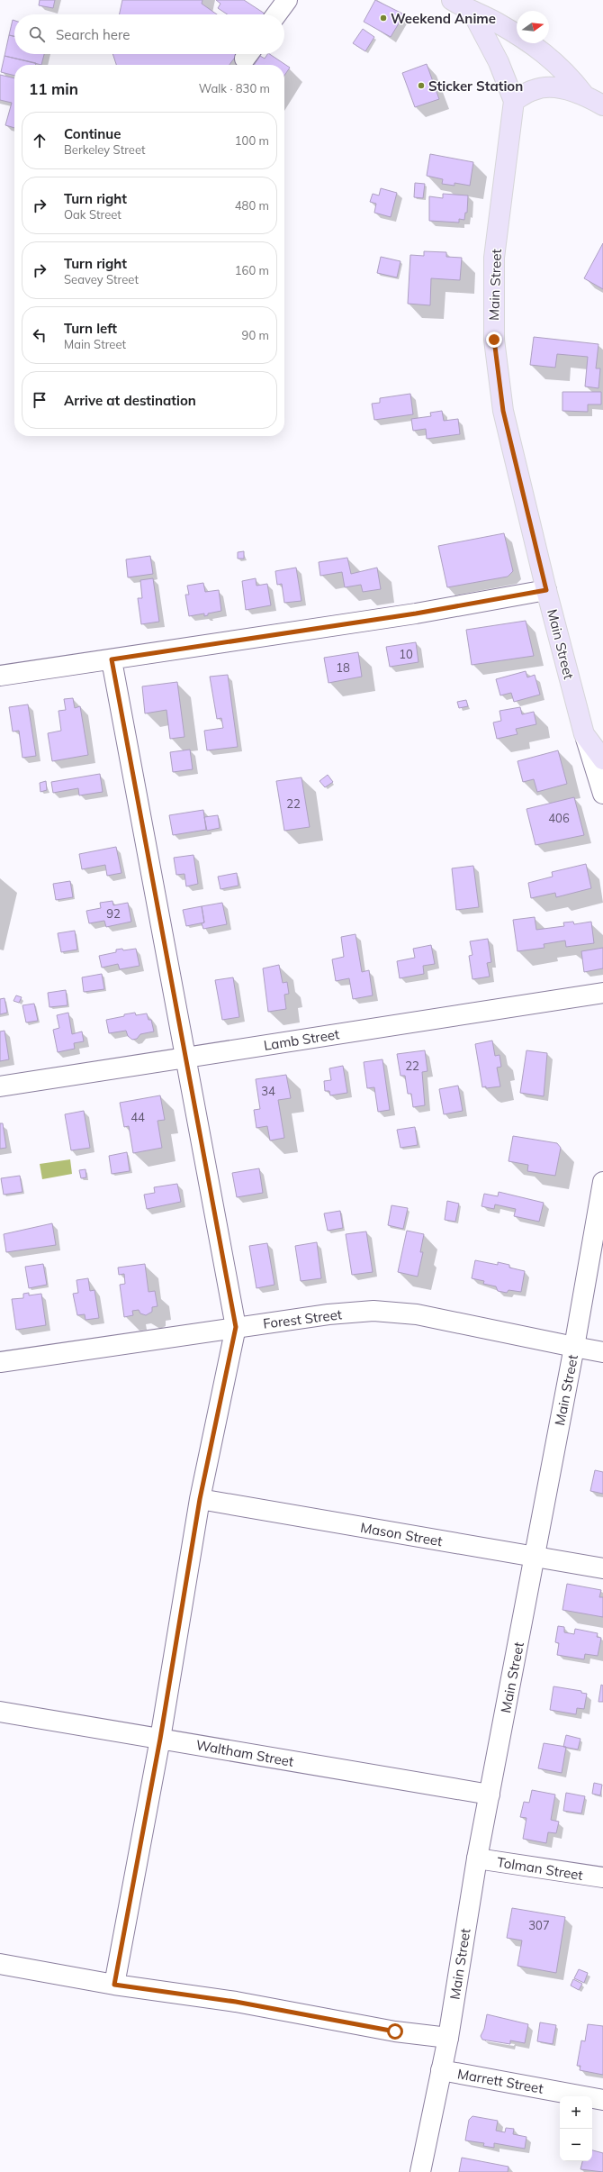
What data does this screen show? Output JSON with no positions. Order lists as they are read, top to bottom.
{
  "streets": {
    "main road": ["Main Street"],
    "street": [
      "Lamb Street",
      "Forest Street",
      "Mason Street",
      "Waltham Street",
      "Tolman Street",
      "Marrett Street"
    ]
  },
  "crossings": [
    ["Main Street", "Forest Street"],
    ["Main Street", "Mason Street"],
    ["Main Street", "Waltham Street"],
    ["Main Street", "Tolman Street"],
    ["Main Street", "Marrett Street"]
  ],
  "places": ["Weekend Anime", "Sticker Station"],
  "house_numbers": [
    "10",
    "18",
    "22",
    "406",
    "92",
    "22",
    "34",
    "44",
    "307"
  ],
  "north": "right",
  "page": {
    "search": "Search here",
    "heading": ["11 min", "Walk · 830 m"],
    "list": [
      ["Continue", "Berkeley Street", "100 m"],
      ["Turn right", "Oak Street", "480 m"],
      ["Turn right", "Seavey Street", "160 m"],
      ["Turn left", "Main Street", "90 m"],
      "Arrive at destination"
    ],
    "map_buttons": ["+", "−"]
  }
}
